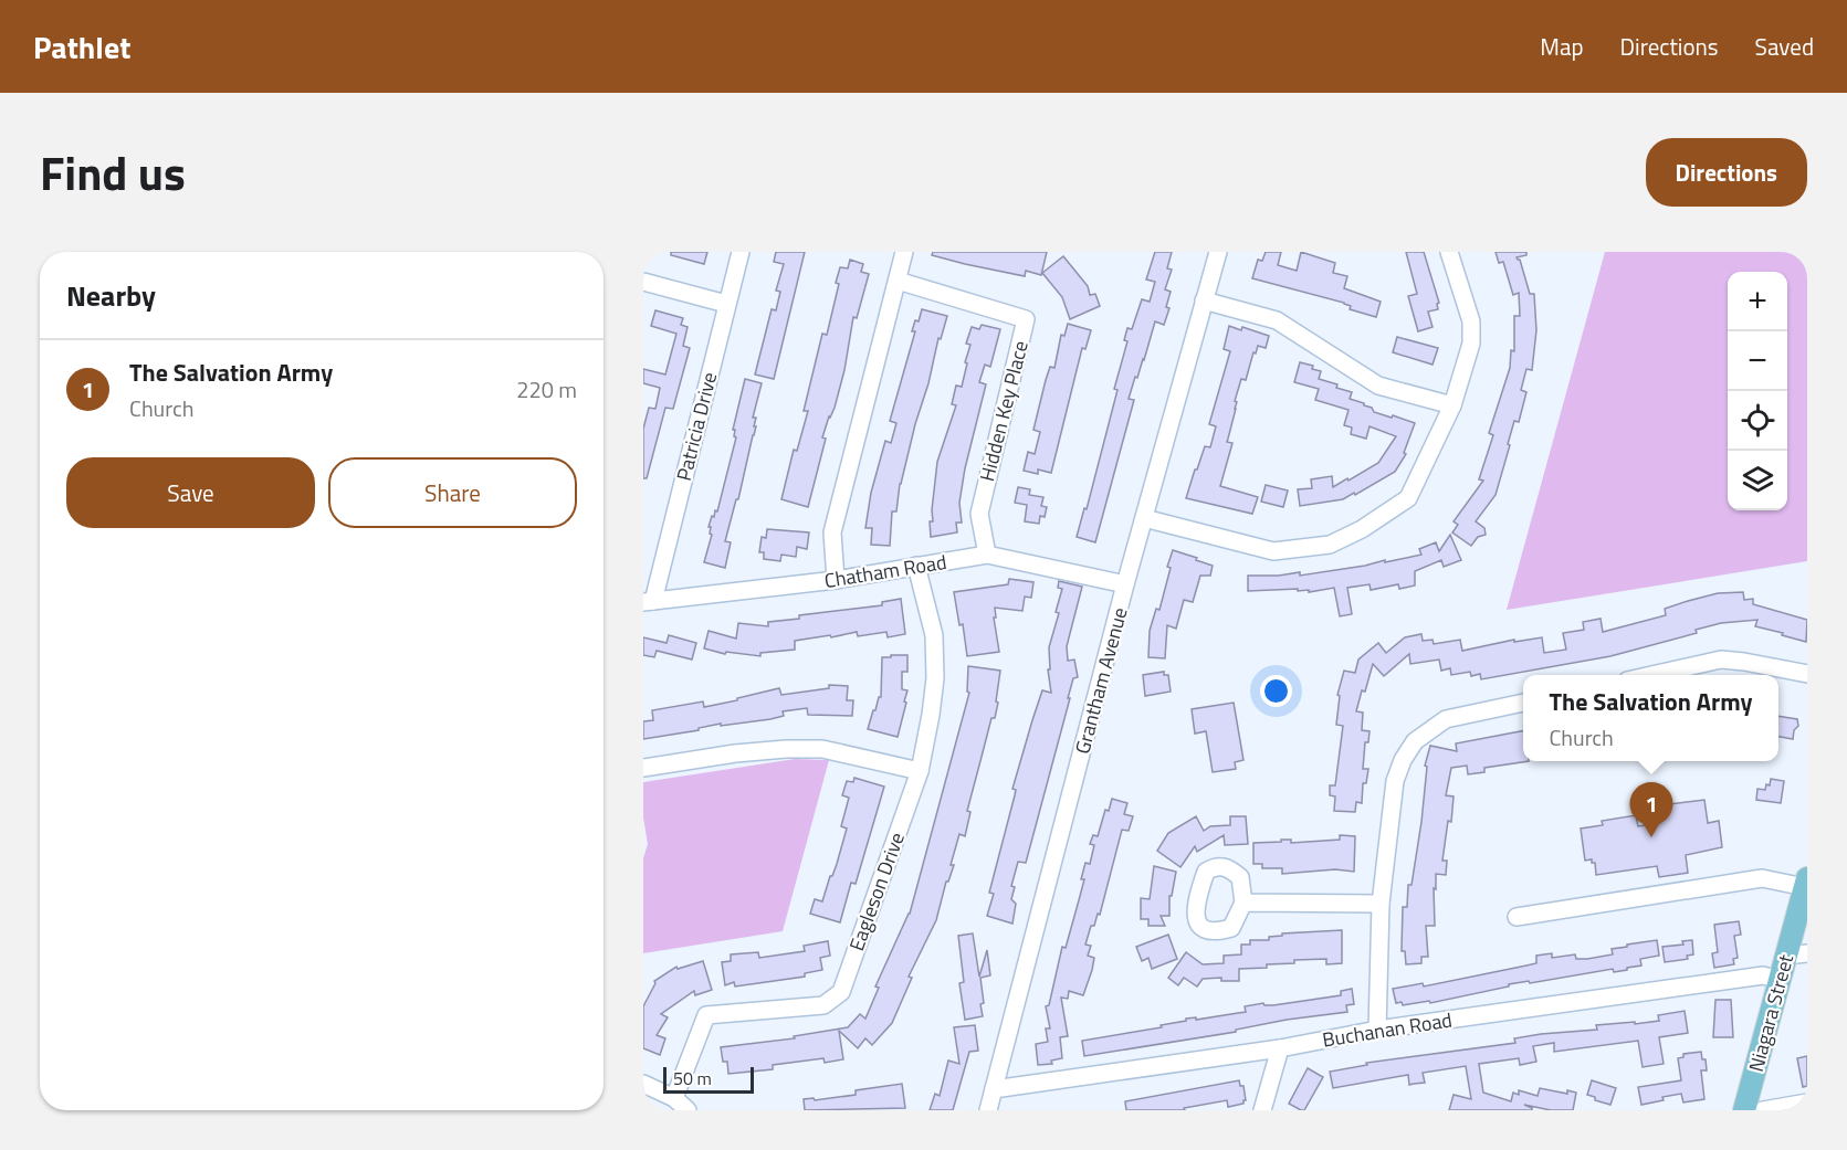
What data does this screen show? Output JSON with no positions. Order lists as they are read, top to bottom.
{
  "streets": {
    "main road": ["Niagara Street"],
    "street": [
      "Hidden Key Place",
      "Patricia Drive",
      "Chatham Road",
      "Grantham Avenue",
      "Eagleson Drive",
      "Buchanan Road"
    ]
  },
  "crossings": [
    ["Hidden Key Place", "Chatham Road"],
    ["Patricia Drive", "Chatham Road"],
    ["Chatham Road", "Grantham Avenue"],
    ["Chatham Road", "Eagleson Drive"],
    ["Grantham Avenue", "Buchanan Road"],
    ["Niagara Street", "Buchanan Road"]
  ],
  "scale_bar": "50 m",
  "page": {
    "header": "Pathlet",
    "nav": ["Map", "Directions", "Saved"],
    "title": "Find us",
    "buttons": [
      "Directions",
      ["Save", "Share"]
    ],
    "heading": "Nearby",
    "map_buttons": ["+", "−"],
    "list": [
      {
        "mark": "1",
        "name": "The Salvation Army",
        "note": "Church",
        "value": "220 m"
      }
    ],
    "popup": ["The Salvation Army", "Church"],
    "pins": "1",
    "scale": "50 m"
  }
}
